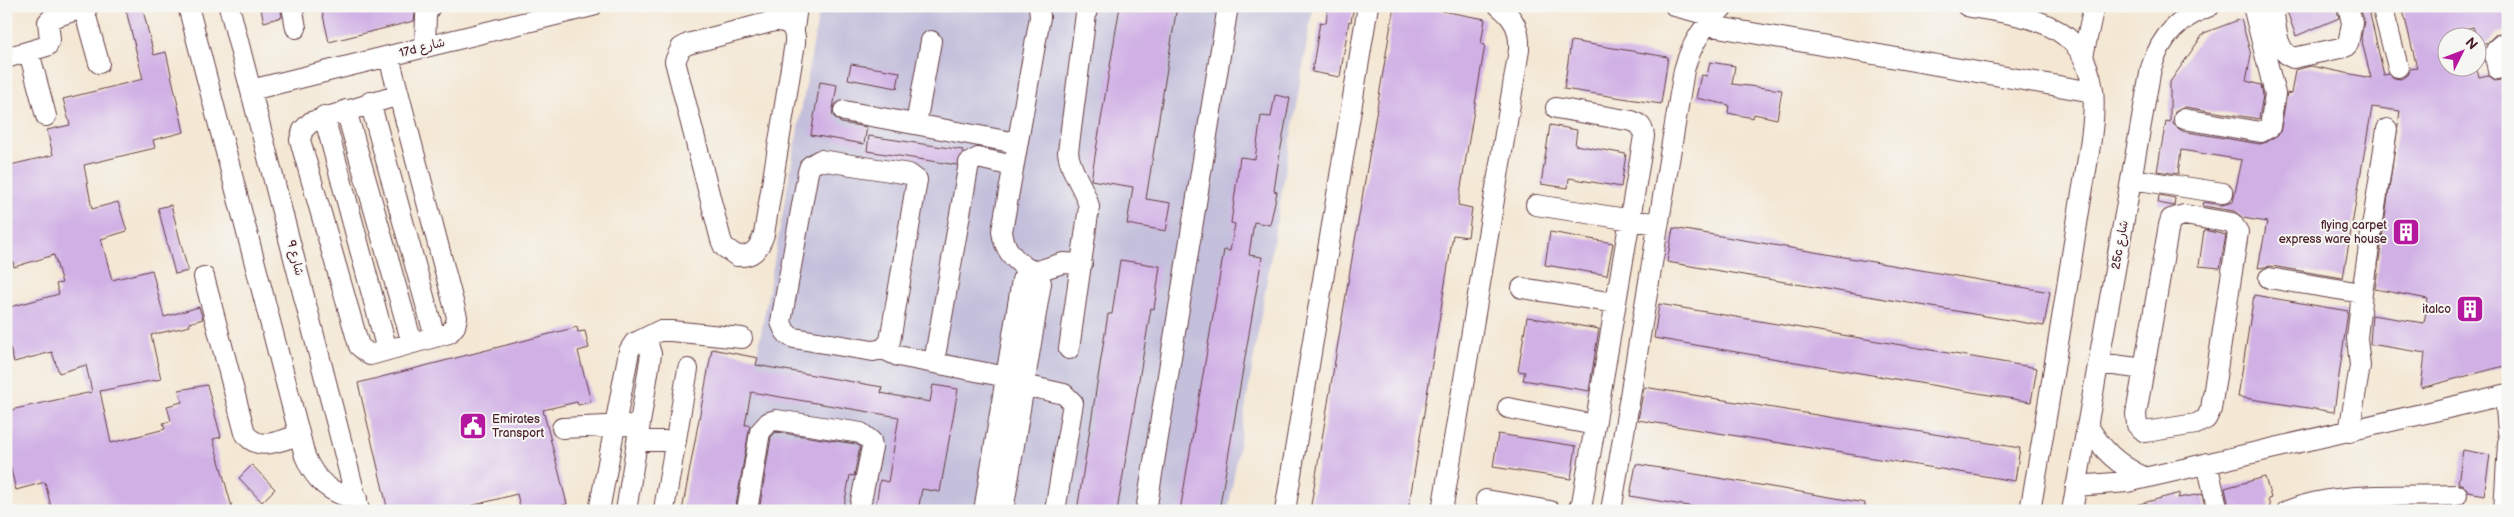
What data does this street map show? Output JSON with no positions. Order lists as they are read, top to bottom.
{
  "streets": {
    "street": ["17d شارع", "25c شارع", "شارع 9"]
  },
  "crossings": [
    ["17d شارع", "شارع 9"]
  ],
  "places": {
    "building": ["flying carpet express ware house", "italco"],
    "public building": ["Emirates Transport"]
  },
  "north": "top right"
}
